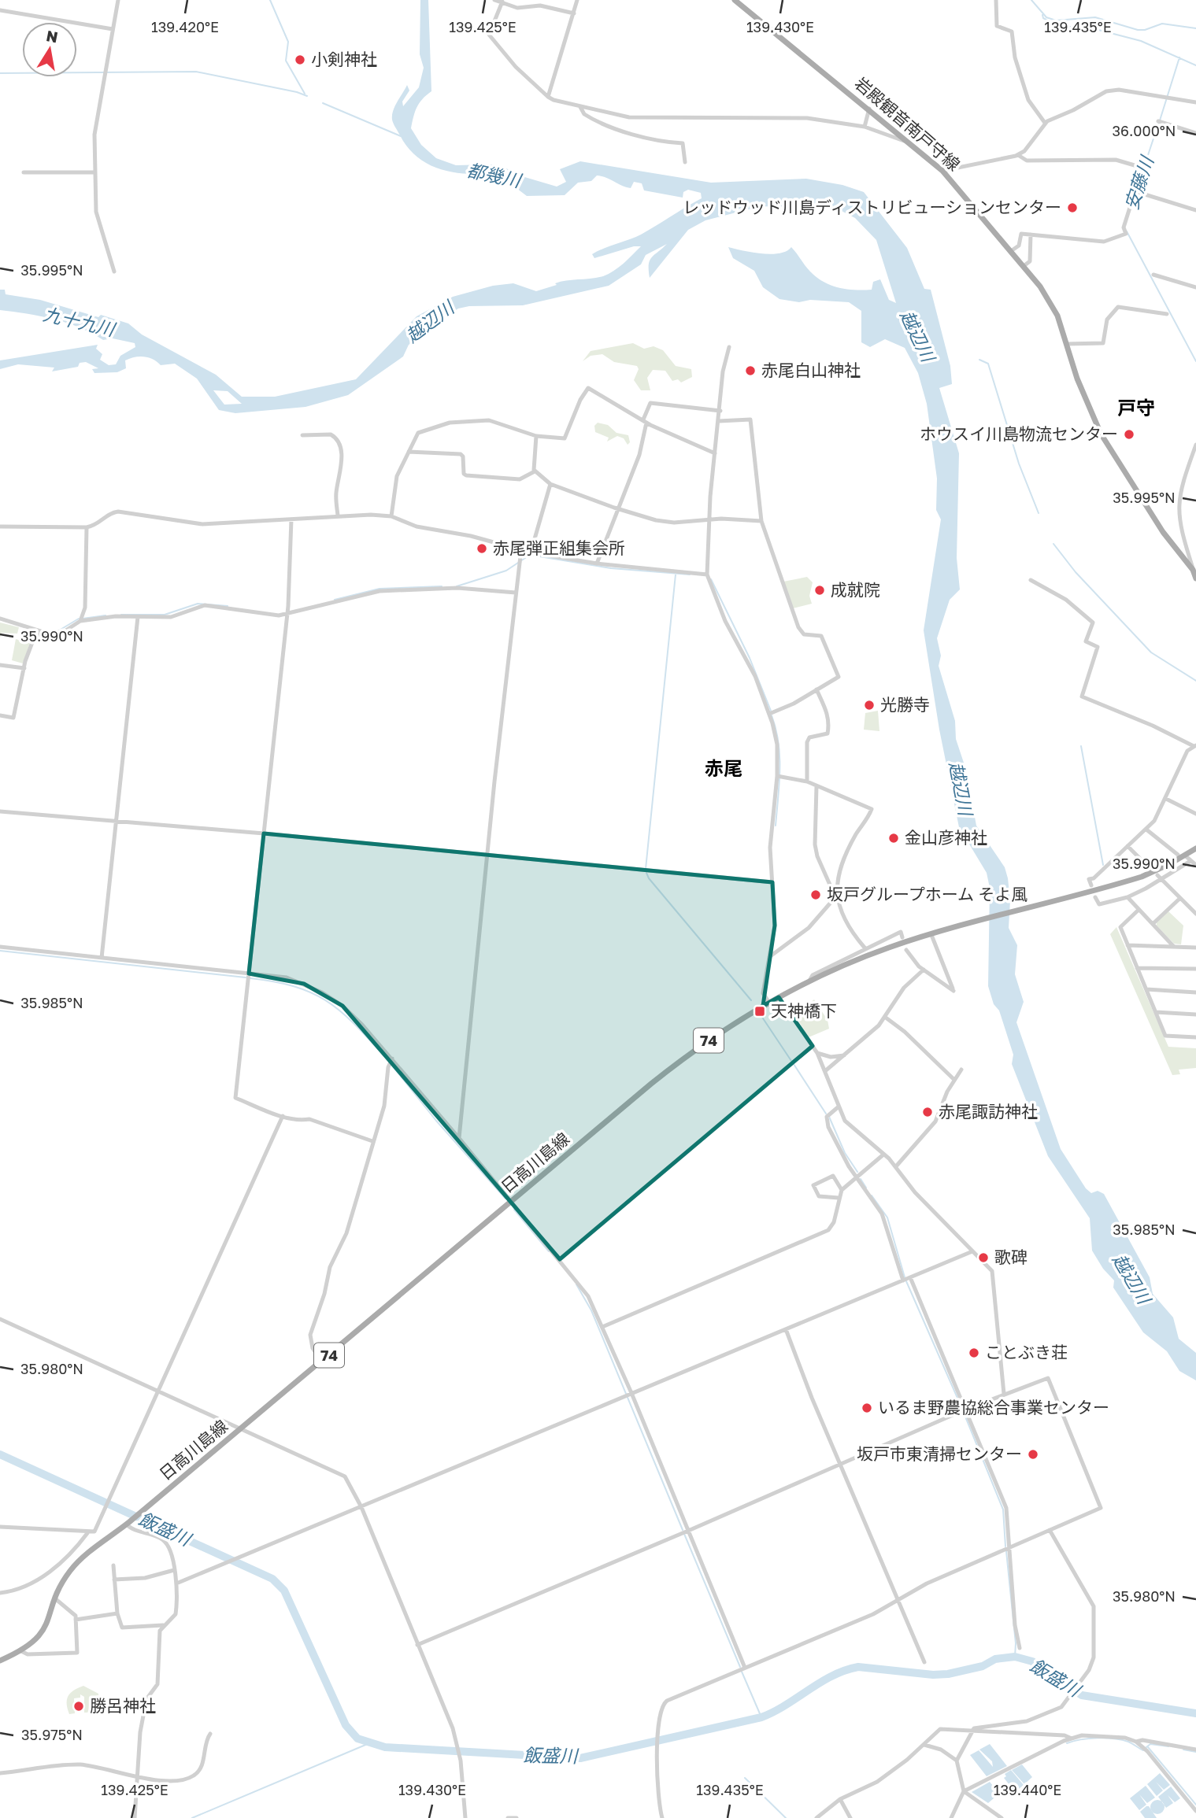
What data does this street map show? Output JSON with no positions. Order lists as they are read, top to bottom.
{
  "streets": {
    "main road": ["岩殿観音南戸守線", "74", "日高川島線"]
  },
  "districts": ["戸守", "赤尾"],
  "water": [
    "都幾川",
    "安藤川",
    "九十九川",
    "越辺川",
    "飯盛川"
  ],
  "places": {
    "other": [
      "小剣神社",
      "レッドウッド川島ディストリビューションセンター",
      "赤尾白山神社",
      "ホウスイ川島物流センター",
      "赤尾弾正組集会所",
      "成就院",
      "光勝寺",
      "金山彦神社",
      "坂戸グループホーム そよ風",
      "赤尾諏訪神社",
      "歌碑",
      "ことぶき荘",
      "いるま野農協総合事業センター",
      "坂戸市東清掃センター",
      "勝呂神社"
    ],
    "transit": ["天神橋下"]
  },
  "north": "top",
  "coordinates": [
    "139.420°E",
    "139.425°E",
    "139.430°E",
    "139.435°E",
    "36.000°N",
    "35.995°N",
    "35.990°N",
    "35.985°N",
    "35.980°N",
    "35.975°N",
    "139.440°E"
  ]
}
